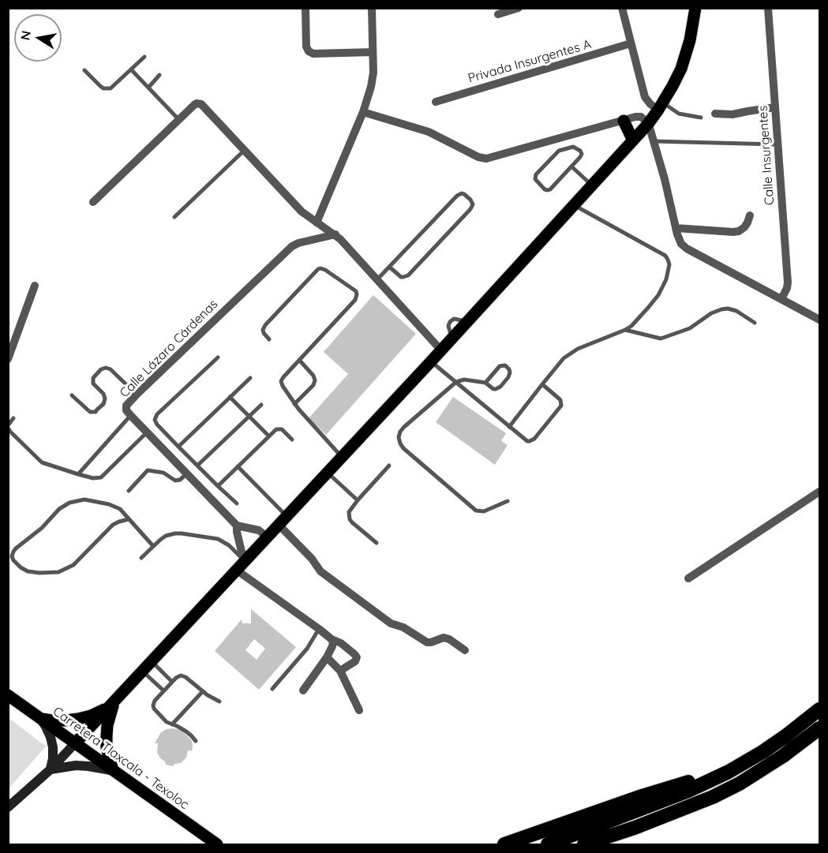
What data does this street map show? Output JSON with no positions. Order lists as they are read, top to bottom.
{
  "streets": {
    "main road": ["Carretera Tlaxcala - Texoloc"],
    "street": ["Privada Insurgentes A", "Calle Insurgentes", "Calle Lázaro Cárdenas"]
  },
  "north": "left"
}
